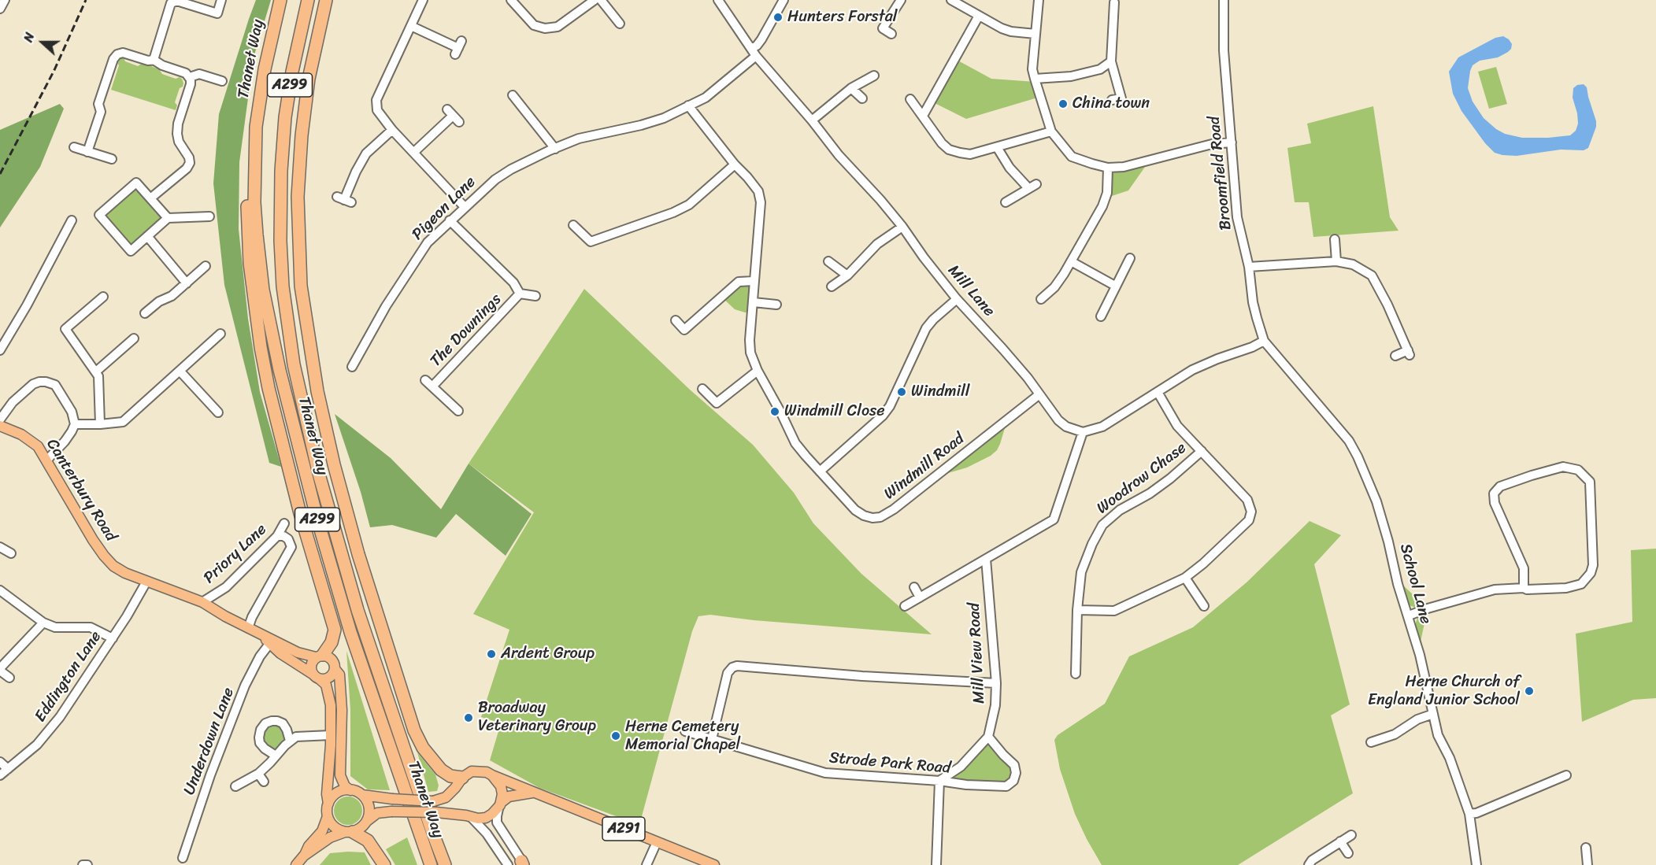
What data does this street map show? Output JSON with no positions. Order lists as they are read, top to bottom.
{
  "streets": {
    "highway": ["Thanet Way", "A299"],
    "main road": ["Canterbury Road", "A291"],
    "street": [
      "Broomfield Road",
      "Pigeon Lane",
      "Mill Lane",
      "The Downings",
      "Windmill Road",
      "Woodrow Chase",
      "Priory Lane",
      "School Lane",
      "Mill View Road",
      "Eddington Lane",
      "Underdown Lane",
      "Strode Park Road"
    ]
  },
  "crossings": [
    ["Thanet Way", "A299"],
    ["A299", "Canterbury Road"],
    ["Broomfield Road", "School Lane"],
    ["Pigeon Lane", "Mill Lane"],
    ["Pigeon Lane", "The Downings"],
    ["Pigeon Lane", "Windmill Road"],
    ["Mill Lane", "Windmill Road"],
    ["Canterbury Road", "Priory Lane"],
    ["Canterbury Road", "Eddington Lane"],
    ["Canterbury Road", "Underdown Lane"],
    ["Mill View Road", "Strode Park Road"]
  ],
  "places": [
    "Hunters Forstal",
    "China town",
    "Windmill",
    "Windmill Close",
    "Ardent Group",
    "Herne Church of England Junior School",
    "Broadway Veterinary Group",
    "Herne Cemetery Memorial Chapel"
  ],
  "north": "left"
}
